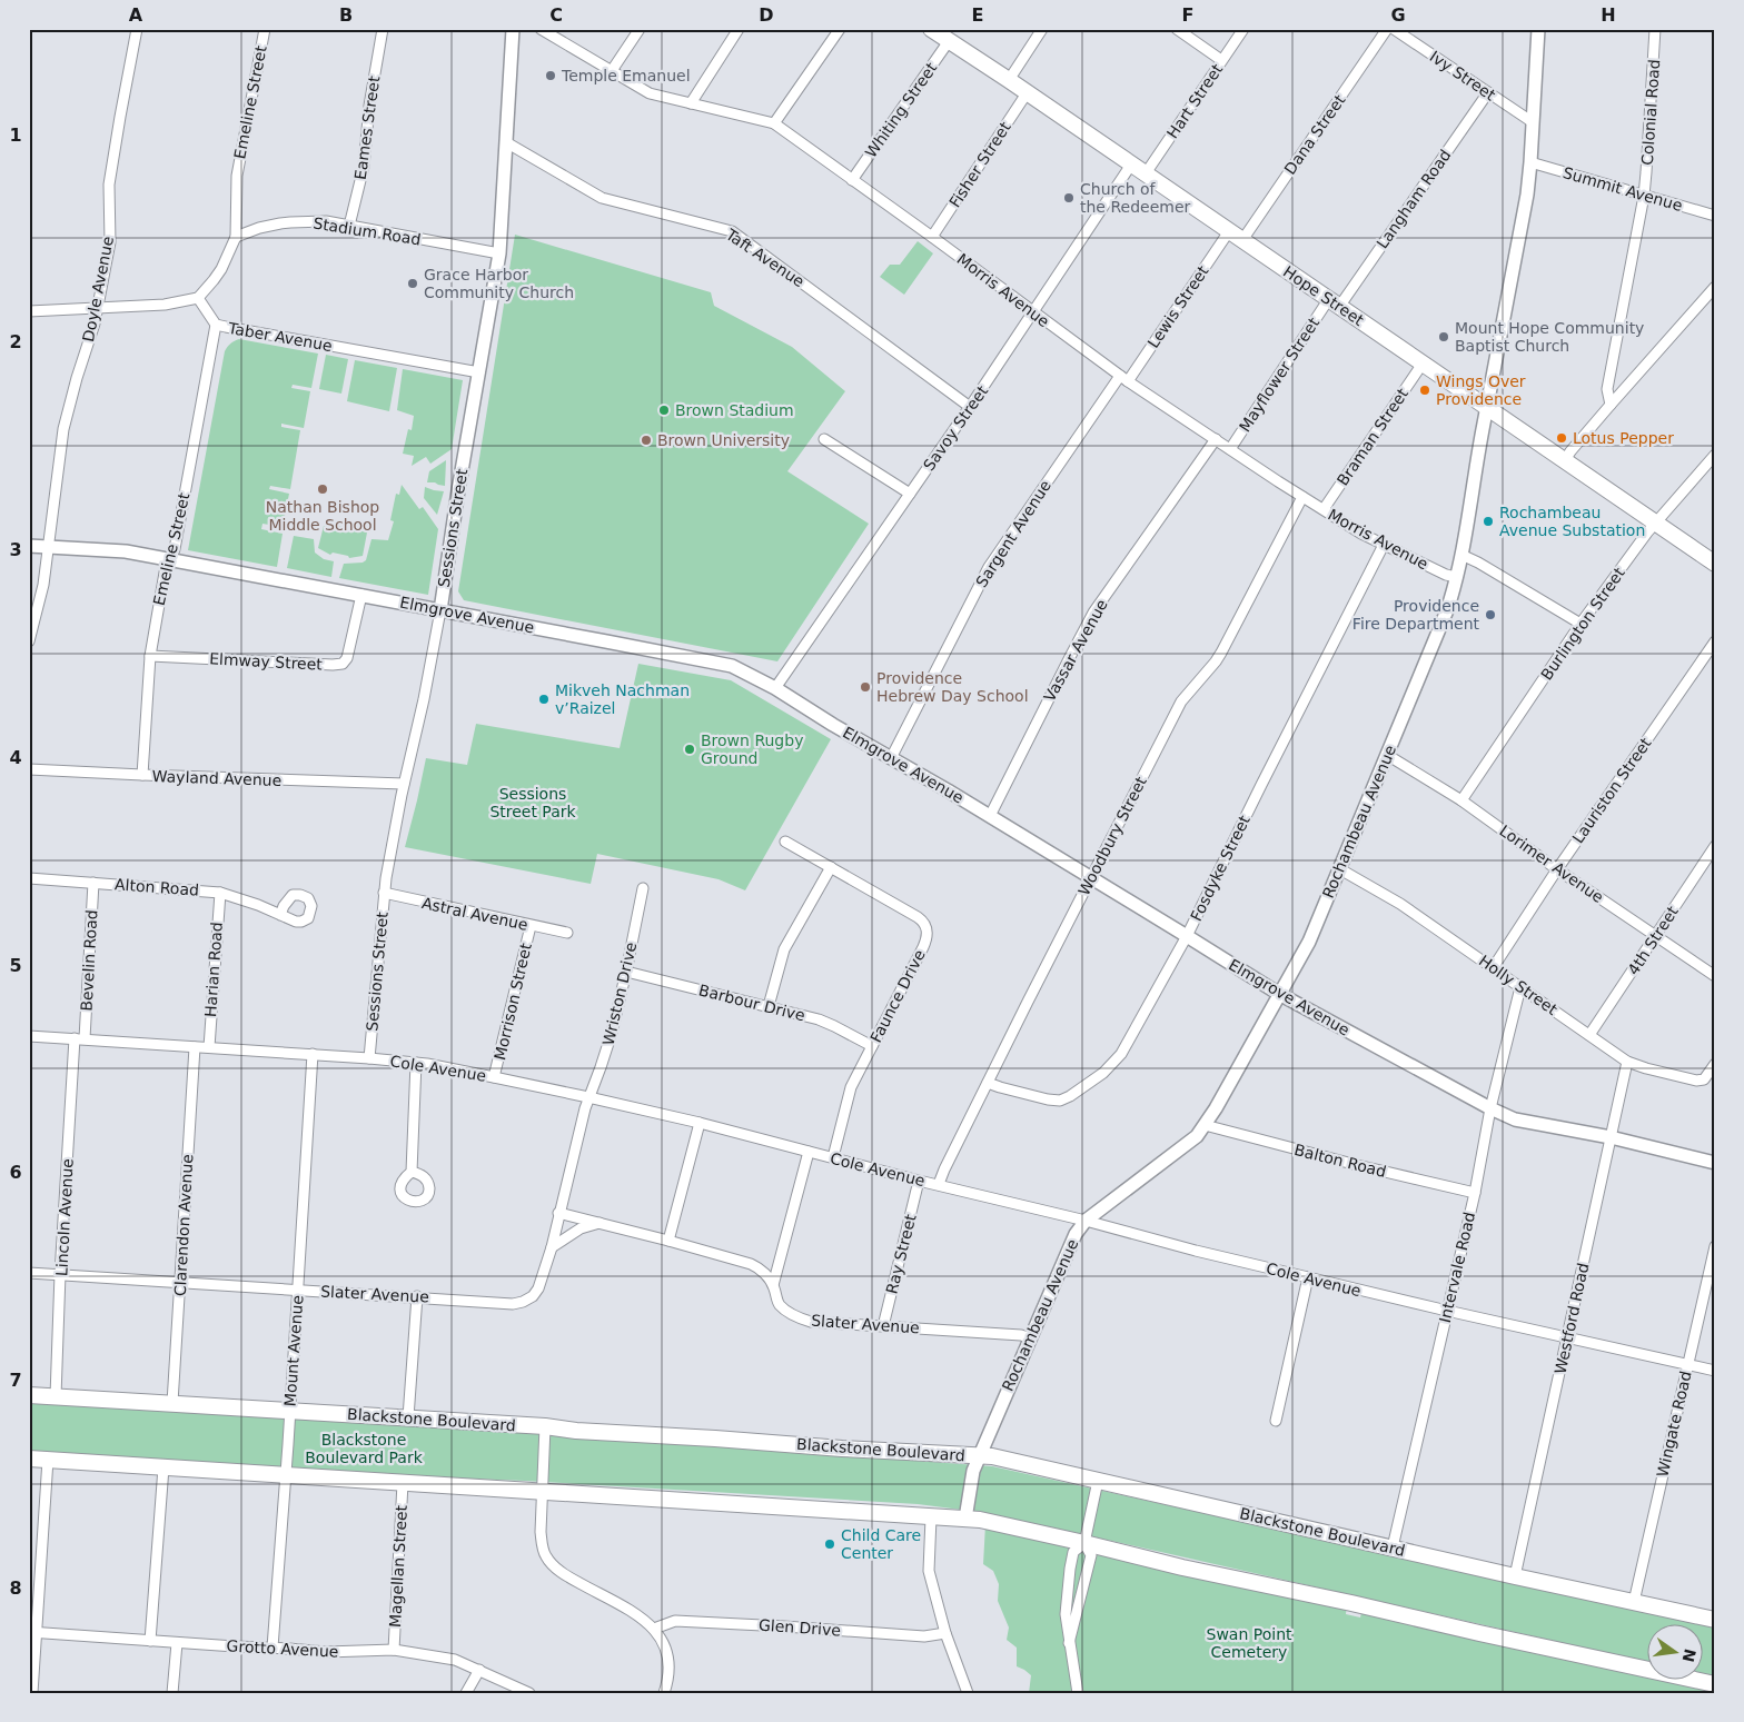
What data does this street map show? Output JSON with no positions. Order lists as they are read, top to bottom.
{
  "streets": {
    "main road": ["Hope Street", "Blackstone Boulevard"],
    "street": [
      "Ivy Street",
      "Hart Street",
      "Emeline Street",
      "Whiting Street",
      "Colonial Road",
      "Eames Street",
      "Dana Street",
      "Fisher Street",
      "Summit Avenue",
      "Langham Road",
      "Stadium Road",
      "Taft Avenue",
      "Doyle Avenue",
      "Morris Avenue",
      "Lewis Street",
      "Taber Avenue",
      "Mayflower Street",
      "Savoy Street",
      "Braman Street",
      "Sessions Street",
      "Sargent Avenue",
      "Elmgrove Avenue",
      "Burlington Street",
      "Vassar Avenue",
      "Elmway Street",
      "Wayland Avenue",
      "Lauriston Street",
      "Rochambeau Avenue",
      "Woodbury Street",
      "Lorimer Avenue",
      "Fosdyke Street",
      "Alton Road",
      "Astral Avenue",
      "4th Street",
      "Bevelin Road",
      "Harian Road",
      "Holly Street",
      "Wriston Drive",
      "Faunce Drive",
      "Morrison Street",
      "Barbour Drive",
      "Cole Avenue",
      "Balton Road",
      "Lincoln Avenue",
      "Clarendon Avenue",
      "Ray Street",
      "Intervale Road",
      "Slater Avenue",
      "Westford Road",
      "Mount Avenue",
      "Wingate Road",
      "Magellan Street",
      "Glen Drive",
      "Grotto Avenue"
    ]
  },
  "crossings": [
    ["Ivy Street", "Langham Road"],
    ["Ivy Street", "Rochambeau Avenue"],
    ["Hart Street", "Hope Street"],
    ["Emeline Street", "Stadium Road"],
    ["Emeline Street", "Taber Avenue"],
    ["Emeline Street", "Elmgrove Avenue"],
    ["Emeline Street", "Elmway Street"],
    ["Emeline Street", "Wayland Avenue"],
    ["Whiting Street", "Morris Avenue"],
    ["Whiting Street", "Hope Street"],
    ["Colonial Road", "Summit Avenue"],
    ["Eames Street", "Stadium Road"],
    ["Dana Street", "Hope Street"],
    ["Fisher Street", "Morris Avenue"],
    ["Fisher Street", "Hope Street"],
    ["Summit Avenue", "Rochambeau Avenue"],
    ["Langham Road", "Hope Street"],
    ["Langham Road", "Mayflower Street"],
    ["Stadium Road", "Sessions Street"],
    ["Taft Avenue", "Savoy Street"],
    ["Taft Avenue", "Sessions Street"],
    ["Doyle Avenue", "Elmgrove Avenue"],
    ["Morris Avenue", "Lewis Street"],
    ["Morris Avenue", "Mayflower Street"],
    ["Morris Avenue", "Savoy Street"],
    ["Morris Avenue", "Braman Street"],
    ["Morris Avenue", "Sargent Avenue"],
    ["Morris Avenue", "Vassar Avenue"],
    ["Morris Avenue", "Rochambeau Avenue"],
    ["Morris Avenue", "Woodbury Street"],
    ["Morris Avenue", "Fosdyke Street"],
    ["Hope Street", "Lewis Street"],
    ["Hope Street", "Mayflower Street"],
    ["Hope Street", "Savoy Street"],
    ["Hope Street", "Braman Street"],
    ["Hope Street", "Burlington Street"],
    ["Hope Street", "Rochambeau Avenue"],
    ["Lewis Street", "Sargent Avenue"],
    ["Taber Avenue", "Sessions Street"],
    ["Savoy Street", "Elmgrove Avenue"],
    ["Sessions Street", "Elmgrove Avenue"],
    ["Sessions Street", "Wayland Avenue"],
    ["Sessions Street", "Astral Avenue"],
    ["Sessions Street", "Cole Avenue"],
    ["Sargent Avenue", "Elmgrove Avenue"],
    ["Elmgrove Avenue", "Vassar Avenue"],
    ["Elmgrove Avenue", "Elmway Street"],
    ["Elmgrove Avenue", "Rochambeau Avenue"],
    ["Elmgrove Avenue", "Woodbury Street"],
    ["Elmgrove Avenue", "Fosdyke Street"],
    ["Elmgrove Avenue", "Intervale Road"],
    ["Elmgrove Avenue", "Westford Road"],
    ["Burlington Street", "Lorimer Avenue"],
    ["Lauriston Street", "Lorimer Avenue"],
    ["Lauriston Street", "Holly Street"],
    ["Rochambeau Avenue", "Lorimer Avenue"],
    ["Rochambeau Avenue", "Holly Street"],
    ["Rochambeau Avenue", "Cole Avenue"],
    ["Rochambeau Avenue", "Balton Road"],
    ["Rochambeau Avenue", "Slater Avenue"],
    ["Rochambeau Avenue", "Blackstone Boulevard"],
    ["Woodbury Street", "Fosdyke Street"],
    ["Woodbury Street", "Cole Avenue"],
    ["Lorimer Avenue", "4th Street"],
    ["Alton Road", "Bevelin Road"],
    ["Alton Road", "Harian Road"],
    ["Astral Avenue", "Morrison Street"],
    ["4th Street", "Holly Street"],
    ["Bevelin Road", "Cole Avenue"],
    ["Bevelin Road", "Lincoln Avenue"],
    ["Harian Road", "Cole Avenue"],
    ["Holly Street", "Intervale Road"],
    ["Holly Street", "Westford Road"],
    ["Wriston Drive", "Barbour Drive"],
    ["Wriston Drive", "Cole Avenue"],
    ["Wriston Drive", "Slater Avenue"],
    ["Faunce Drive", "Barbour Drive"],
    ["Faunce Drive", "Cole Avenue"],
    ["Morrison Street", "Cole Avenue"],
    ["Cole Avenue", "Lincoln Avenue"],
    ["Cole Avenue", "Clarendon Avenue"],
    ["Cole Avenue", "Ray Street"],
    ["Cole Avenue", "Intervale Road"],
    ["Cole Avenue", "Westford Road"],
    ["Cole Avenue", "Mount Avenue"],
    ["Cole Avenue", "Wingate Road"],
    ["Balton Road", "Intervale Road"],
    ["Lincoln Avenue", "Slater Avenue"],
    ["Lincoln Avenue", "Blackstone Boulevard"],
    ["Clarendon Avenue", "Slater Avenue"],
    ["Clarendon Avenue", "Blackstone Boulevard"],
    ["Ray Street", "Slater Avenue"],
    ["Intervale Road", "Blackstone Boulevard"],
    ["Slater Avenue", "Mount Avenue"],
    ["Westford Road", "Blackstone Boulevard"],
    ["Mount Avenue", "Blackstone Boulevard"],
    ["Mount Avenue", "Grotto Avenue"],
    ["Blackstone Boulevard", "Wingate Road"],
    ["Magellan Street", "Grotto Avenue"]
  ],
  "parks": ["Sessions Street Park", "Blackstone Boulevard Park", "Swan Point Cemetery"],
  "places": [
    "Temple Emanuel",
    "Church of the Redeemer",
    "Grace Harbor Community Church",
    "Mount Hope Community Baptist Church",
    "Wings Over Providence",
    "Brown Stadium",
    "Lotus Pepper",
    "Brown University",
    "Nathan Bishop Middle School",
    "Rochambeau Avenue Substation",
    "Providence Fire Department",
    "Providence Hebrew Day School",
    "Mikveh Nachman v’Raizel",
    "Brown Rugby Ground",
    "Child Care Center"
  ],
  "north": "right",
  "grid": {
    "columns": [
      "A",
      "B",
      "C",
      "D",
      "E",
      "F",
      "G",
      "H"
    ],
    "rows": [
      "1",
      "2",
      "3",
      "4",
      "5",
      "6",
      "7",
      "8"
    ]
  }
}
